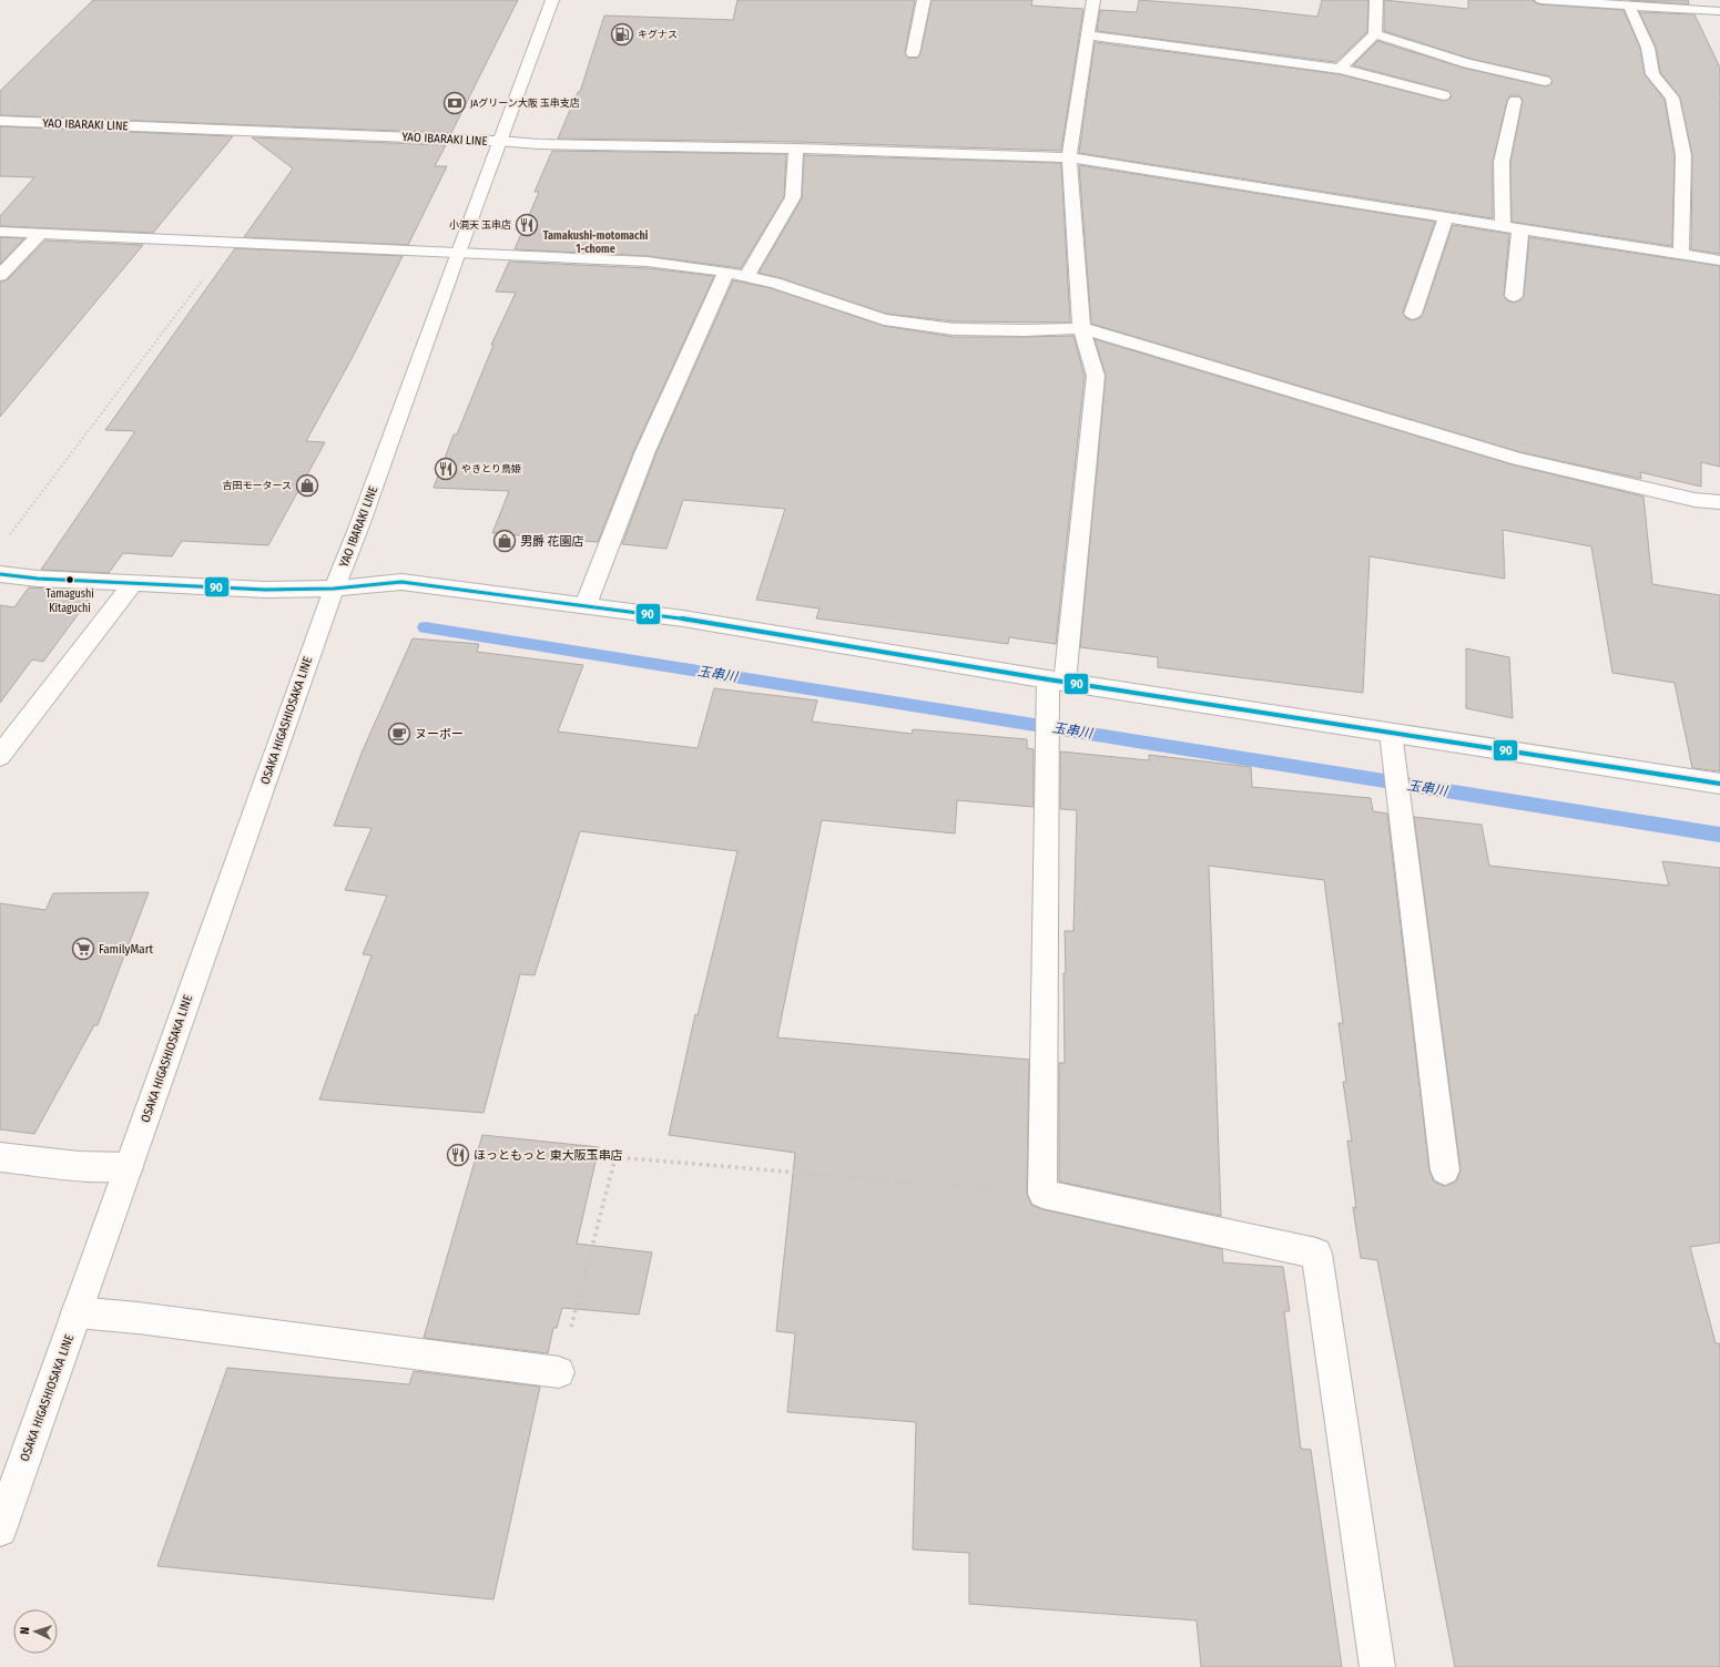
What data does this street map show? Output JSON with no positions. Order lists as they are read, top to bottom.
{
  "streets": {
    "street": ["YAO IBARAKI LINE", "OSAKA HIGASHIOSAKA LINE"]
  },
  "crossings": [
    ["YAO IBARAKI LINE", "OSAKA HIGASHIOSAKA LINE"]
  ],
  "districts": ["Tamakushi-motomachi 1-chome"],
  "water": ["玉串川"],
  "places": {
    "fuel station": ["キグナス"],
    "bank": ["JAグリーン大阪 玉串支店"],
    "restaurant": ["小洞天 玉串店", "やきとり鳥姫", "ほっともっと 東大阪玉串店"],
    "shop": ["吉田モータース", "男爵 花園店"],
    "other": ["Tamagushi Kitaguchi"],
    "cafe": ["ヌーボー"],
    "supermarket": ["FamilyMart"]
  },
  "lines": ["transit line 90"],
  "north": "left"
}
